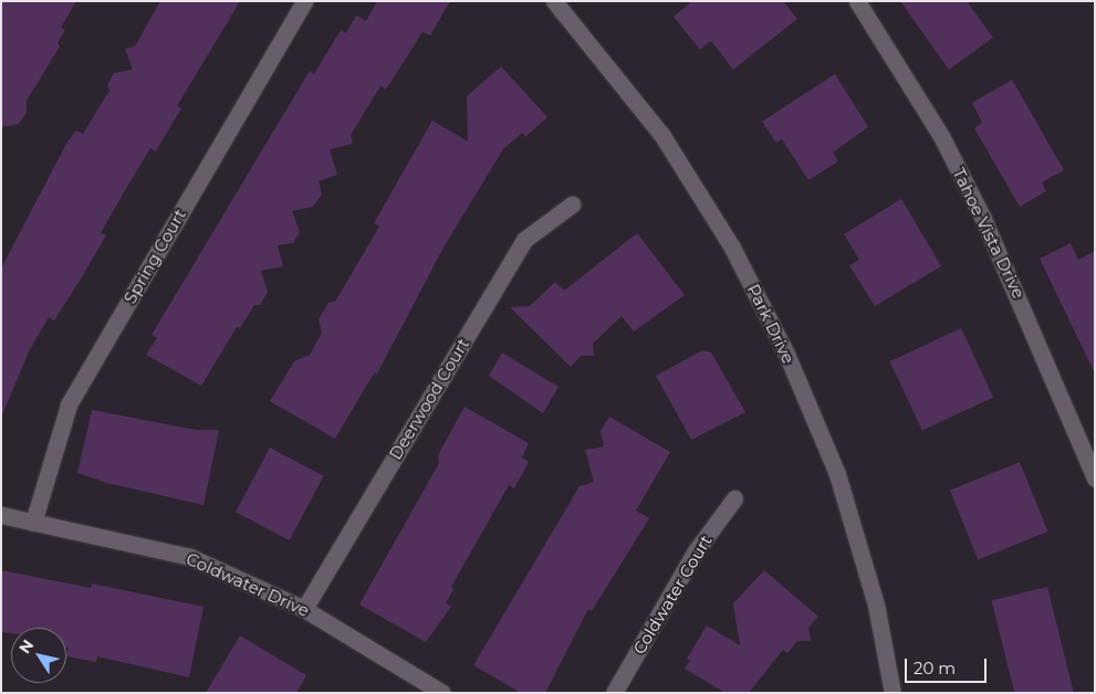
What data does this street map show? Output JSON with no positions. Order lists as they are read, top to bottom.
{
  "streets": {
    "street": [
      "Tahoe Vista Drive",
      "Spring Court",
      "Park Drive",
      "Deerwood Court",
      "Coldwater Drive",
      "Coldwater Court"
    ]
  },
  "crossings": [
    ["Spring Court", "Coldwater Drive"],
    ["Deerwood Court", "Coldwater Drive"]
  ],
  "scale_bar": "20 m",
  "north": "top left"
}
